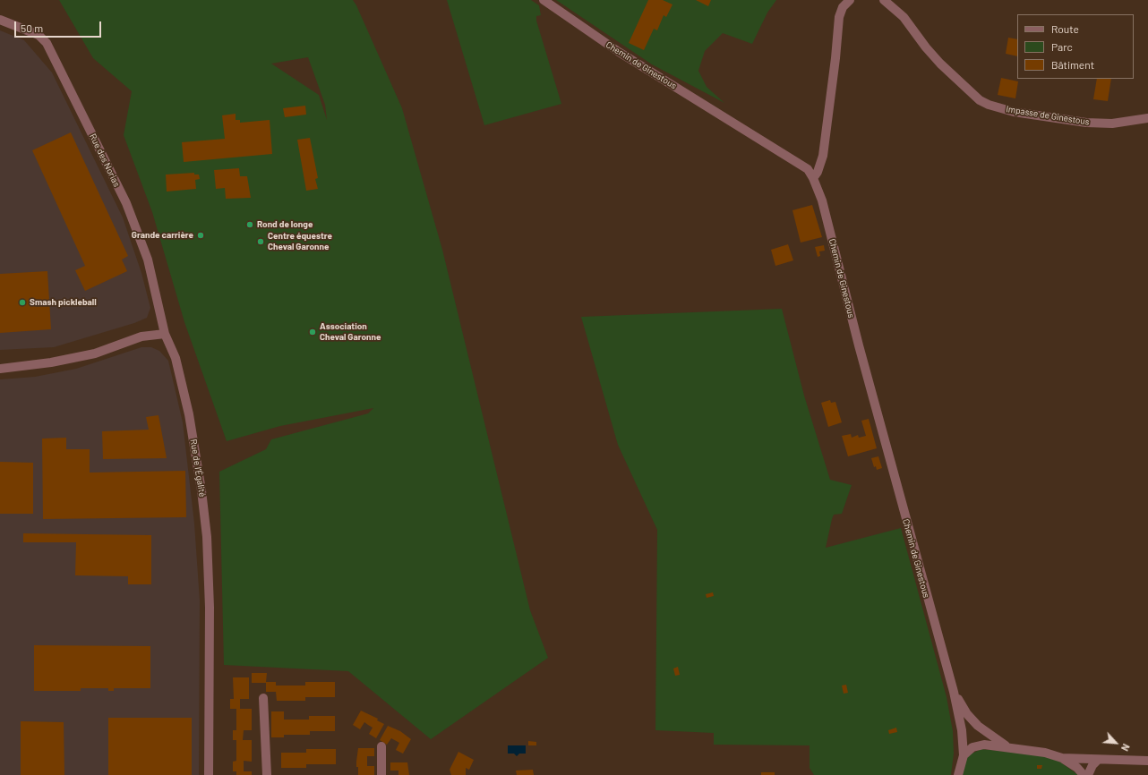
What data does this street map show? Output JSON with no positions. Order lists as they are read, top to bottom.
{
  "streets": {
    "street": [
      "Chemin de Ginestous",
      "Impasse de Ginestous",
      "Rue des Norias",
      "Rue de l'Égalité"
    ]
  },
  "crossings": [
    ["Rue des Norias", "Rue de l'Égalité"]
  ],
  "places": [
    "Rond de longe",
    "Grande carrière",
    "Centre équestre Cheval Garonne",
    "Smash pickleball",
    "Association Cheval Garonne"
  ],
  "legend": ["Route", "Parc", "Bâtiment"],
  "scale_bar": "50 m",
  "north": "bottom right"
}
